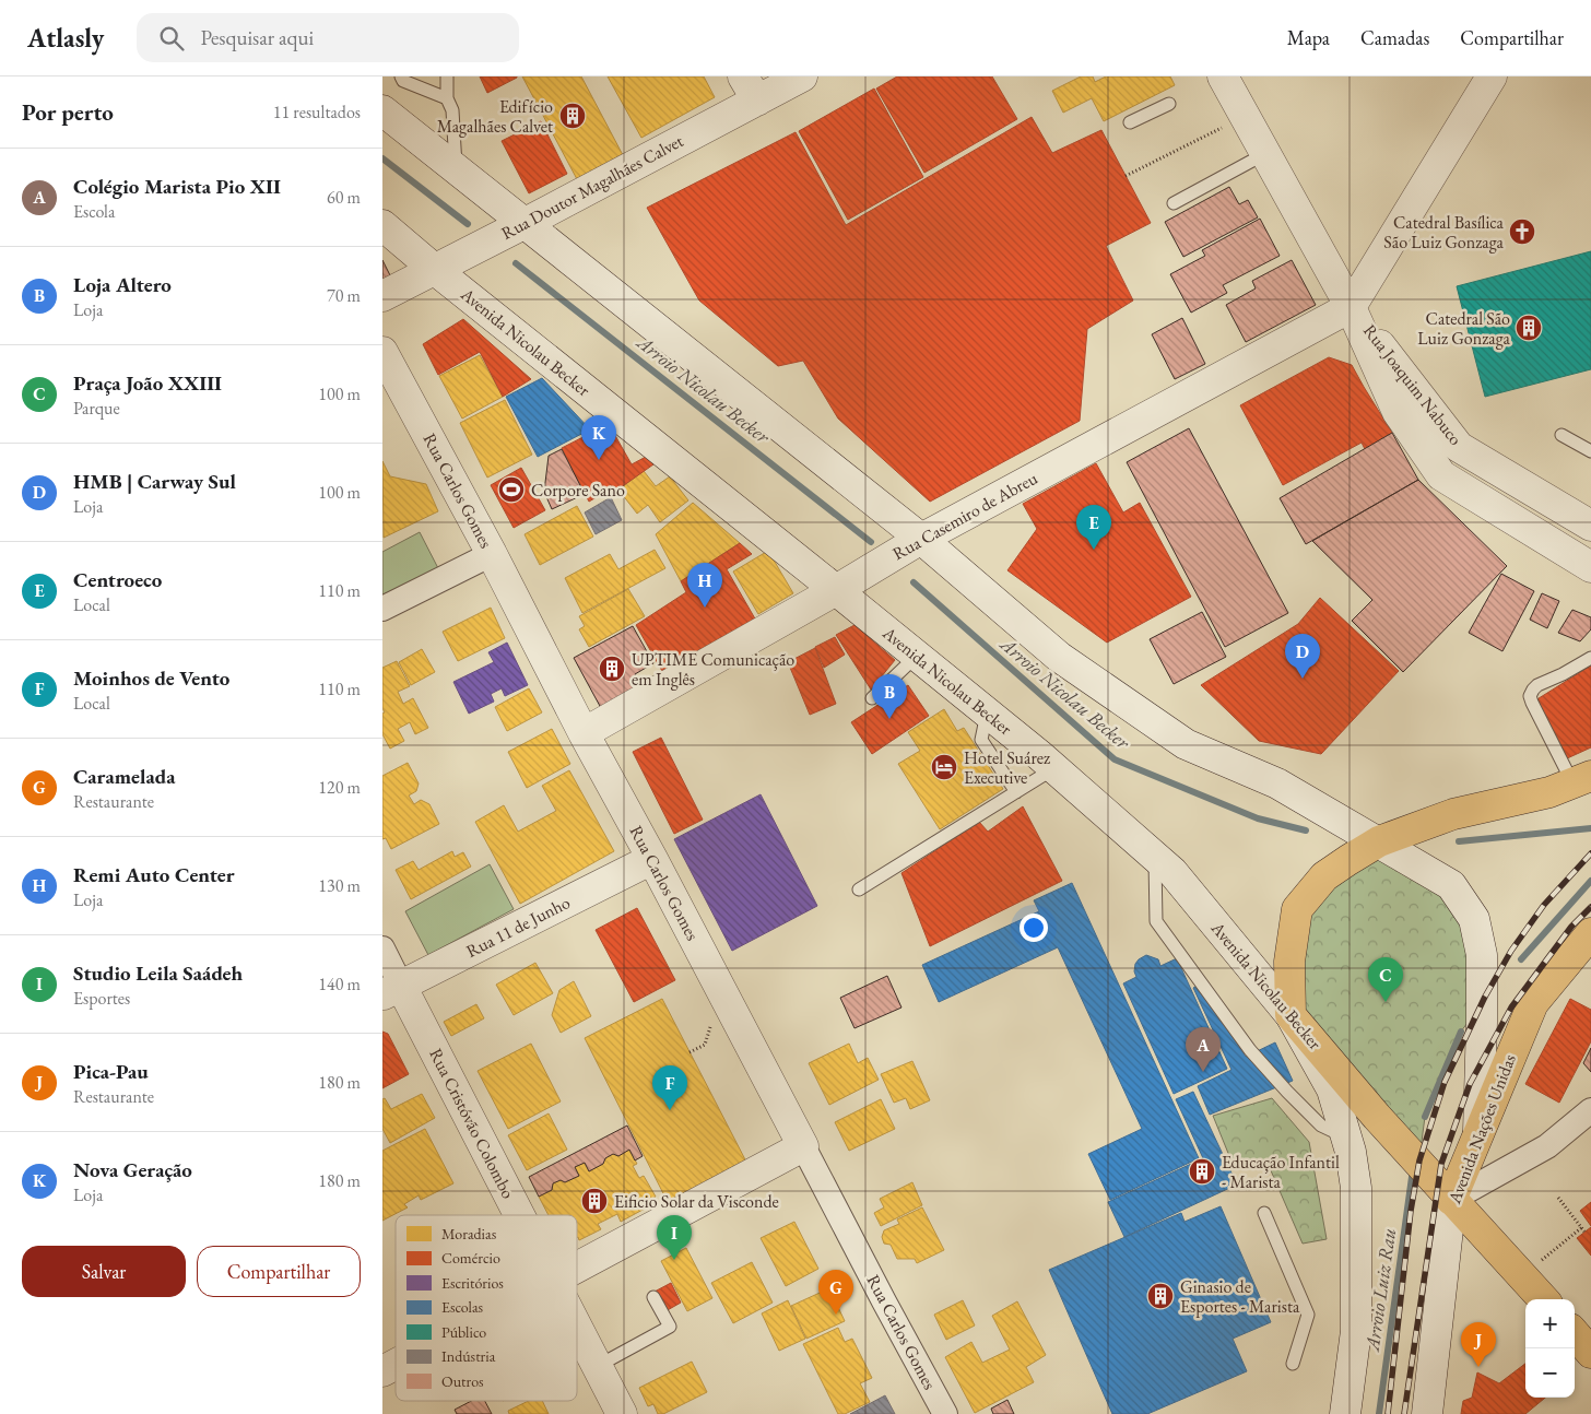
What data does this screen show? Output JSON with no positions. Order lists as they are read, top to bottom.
{
  "streets": {
    "main road": ["Avenida Nicolau Becker", "Avenida Nações Unidas"],
    "street": [
      "Rua Doutor Magalhães Calvet",
      "Rua Joaquim Nabuco",
      "Rua Carlos Gomes",
      "Rua Casemiro de Abreu",
      "Rua 11 de Junho",
      "Rua Cristóvão Colombo"
    ]
  },
  "crossings": [
    ["Rua Doutor Magalhães Calvet", "Avenida Nicolau Becker"],
    ["Avenida Nicolau Becker", "Rua Casemiro de Abreu"],
    ["Avenida Nicolau Becker", "Avenida Nações Unidas"],
    ["Rua Joaquim Nabuco", "Rua Casemiro de Abreu"],
    ["Rua Carlos Gomes", "Rua Casemiro de Abreu"],
    ["Rua Carlos Gomes", "Rua 11 de Junho"],
    ["Rua 11 de Junho", "Rua Cristóvão Colombo"]
  ],
  "water": ["Arroio Nicolau Becker", "Arroio Luiz Rau"],
  "places": {
    "building": [
      "Edifício Magalhães Calvet",
      "Catedral São Luiz Gonzaga",
      "UPTIME Comunicação em Inglês",
      "Educação Infantil - Marista",
      "Eificio Solar da Visconde",
      "Ginasio de Esportes - Marista"
    ],
    "church": ["Catedral Basílica São Luiz Gonzaga"],
    "sports": ["Corpore Sano"],
    "hotel": ["Hotel Suárez Executive"]
  },
  "legend": [
    "Moradias",
    "Comércio",
    "Escritórios",
    "Escolas",
    "Público",
    "Indústria",
    "Outros"
  ],
  "page": {
    "header": "Atlasly",
    "search": "Pesquisar aqui",
    "nav": ["Mapa", "Camadas", "Compartilhar"],
    "heading": ["Por perto", "11 resultados"],
    "list": [
      {
        "mark": "A",
        "name": "Colégio Marista Pio XII",
        "note": "Escola",
        "value": "60 m"
      },
      {
        "mark": "B",
        "name": "Loja Altero",
        "note": "Loja",
        "value": "70 m"
      },
      {
        "mark": "C",
        "name": "Praça João XXIII",
        "note": "Parque",
        "value": "100 m"
      },
      {
        "mark": "D",
        "name": "HMB | Carway Sul",
        "note": "Loja",
        "value": "100 m"
      },
      {
        "mark": "E",
        "name": "Centroeco",
        "note": "Local",
        "value": "110 m"
      },
      {
        "mark": "F",
        "name": "Moinhos de Vento",
        "note": "Local",
        "value": "110 m"
      },
      {
        "mark": "G",
        "name": "Caramelada",
        "note": "Restaurante",
        "value": "120 m"
      },
      {
        "mark": "H",
        "name": "Remi Auto Center",
        "note": "Loja",
        "value": "130 m"
      },
      {
        "mark": "I",
        "name": "Studio Leila Saádeh",
        "note": "Esportes",
        "value": "140 m"
      },
      {
        "mark": "J",
        "name": "Pica-Pau",
        "note": "Restaurante",
        "value": "180 m"
      },
      {
        "mark": "K",
        "name": "Nova Geração",
        "note": "Loja",
        "value": "180 m"
      }
    ],
    "pins": [
      "K",
      "E",
      "H",
      "D",
      "B",
      "C",
      "A",
      "F",
      "I",
      "G",
      "J"
    ],
    "buttons": ["Salvar", "Compartilhar"],
    "map_buttons": ["+", "−"]
  }
}
